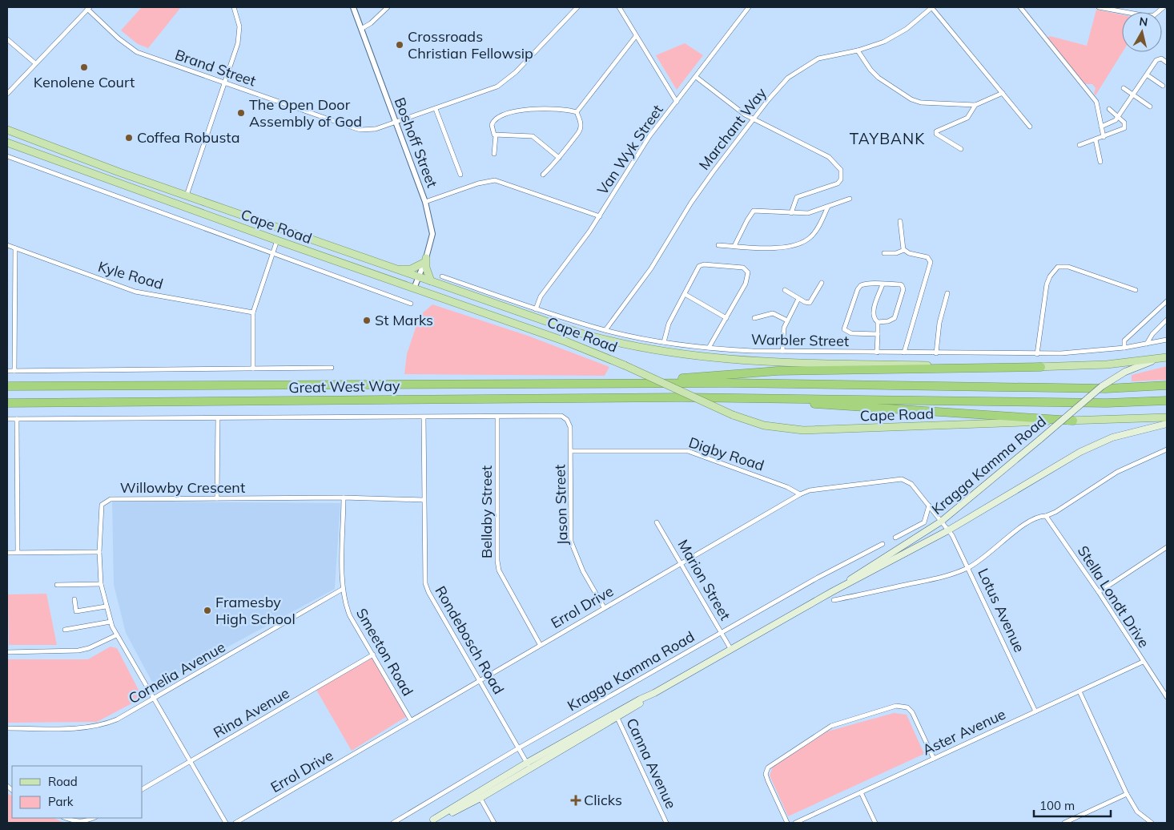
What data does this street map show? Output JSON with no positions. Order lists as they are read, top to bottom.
{
  "streets": {
    "highway": ["Great West Way"],
    "main road": ["Cape Road", "Kragga Kamma Road"],
    "street": [
      "Brand Street",
      "Marchant Way",
      "Boshoff Street",
      "Van Wyk Street",
      "Kyle Road",
      "Warbler Street",
      "Digby Road",
      "Willowby Crescent",
      "Jason Street",
      "Bellaby Street",
      "Marion Street",
      "Stella Londt Drive",
      "Errol Drive",
      "Lotus Avenue",
      "Rondebosch Road",
      "Smeeton Road",
      "Cornelia Avenue",
      "Rina Avenue",
      "Aster Avenue",
      "Canna Avenue"
    ]
  },
  "crossings": [
    ["Brand Street", "Boshoff Street"],
    ["Marchant Way", "Warbler Street"],
    ["Boshoff Street", "Cape Road"],
    ["Van Wyk Street", "Warbler Street"],
    ["Cape Road", "Kragga Kamma Road"],
    ["Great West Way", "Jason Street"],
    ["Great West Way", "Bellaby Street"],
    ["Great West Way", "Rondebosch Road"],
    ["Digby Road", "Jason Street"],
    ["Digby Road", "Errol Drive"],
    ["Kragga Kamma Road", "Marion Street"],
    ["Kragga Kamma Road", "Errol Drive"],
    ["Kragga Kamma Road", "Lotus Avenue"],
    ["Kragga Kamma Road", "Rondebosch Road"],
    ["Kragga Kamma Road", "Canna Avenue"],
    ["Willowby Crescent", "Rondebosch Road"],
    ["Willowby Crescent", "Smeeton Road"],
    ["Willowby Crescent", "Cornelia Avenue"],
    ["Willowby Crescent", "Rina Avenue"],
    ["Jason Street", "Errol Drive"],
    ["Bellaby Street", "Errol Drive"],
    ["Marion Street", "Errol Drive"],
    ["Stella Londt Drive", "Aster Avenue"],
    ["Errol Drive", "Lotus Avenue"],
    ["Errol Drive", "Rondebosch Road"],
    ["Errol Drive", "Smeeton Road"],
    ["Lotus Avenue", "Aster Avenue"],
    ["Smeeton Road", "Cornelia Avenue"],
    ["Smeeton Road", "Rina Avenue"]
  ],
  "districts": ["TAYBANK"],
  "places": {
    "other": [
      "Crossroads Christian Fellowsip",
      "Kenolene Court",
      "The Open Door Assembly of God",
      "Coffea Robusta",
      "St Marks",
      "Framesby High School"
    ],
    "health": ["Clicks"]
  },
  "legend": ["Road", "Park"],
  "scale_bar": "100 m",
  "north": "top"
}
